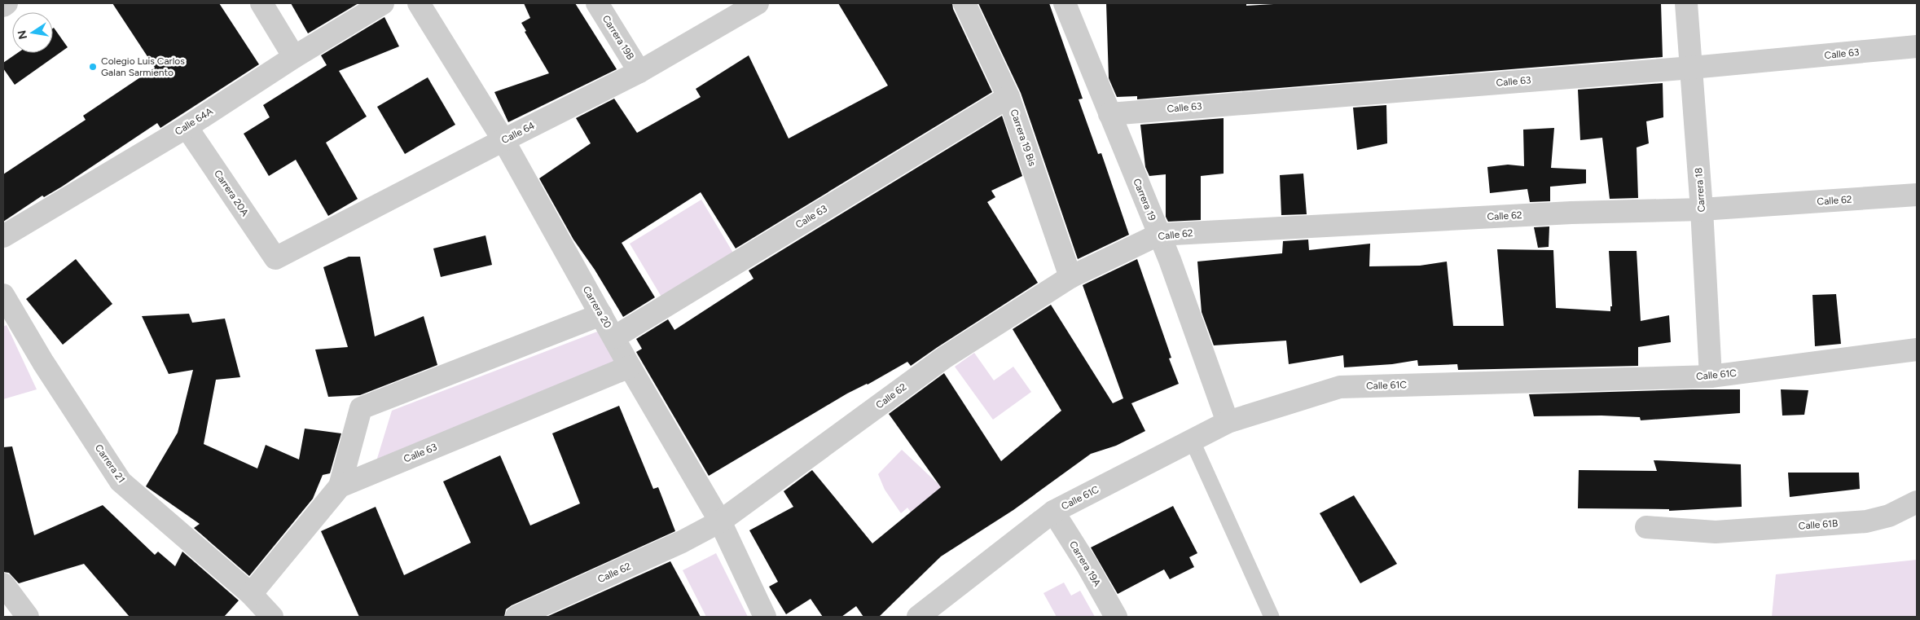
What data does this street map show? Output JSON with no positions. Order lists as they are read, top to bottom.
{
  "streets": {
    "street": [
      "Carrera 19B",
      "Calle 63",
      "Calle 64A",
      "Calle 64",
      "Carrera 19 Bis",
      "Carrera 18",
      "Carrera 20A",
      "Carrera 19",
      "Calle 62",
      "Carrera 20",
      "Calle 61C",
      "Carrera 21",
      "Calle 61B",
      "Carrera 19A"
    ]
  },
  "crossings": [
    ["Carrera 19B", "Calle 64"],
    ["Calle 63", "Carrera 19 Bis"],
    ["Calle 63", "Carrera 18"],
    ["Calle 63", "Carrera 19"],
    ["Calle 63", "Carrera 20"],
    ["Calle 63", "Carrera 21"],
    ["Calle 64A", "Carrera 20A"],
    ["Calle 64", "Carrera 20A"],
    ["Calle 64", "Carrera 20"],
    ["Carrera 19 Bis", "Calle 62"],
    ["Carrera 18", "Calle 62"],
    ["Carrera 18", "Calle 61C"],
    ["Carrera 19", "Calle 62"],
    ["Carrera 19", "Calle 61C"],
    ["Calle 62", "Carrera 20"],
    ["Calle 61C", "Carrera 19A"]
  ],
  "places": ["Colegio Luis Carlos Galan Sarmiento"],
  "north": "left"
}
